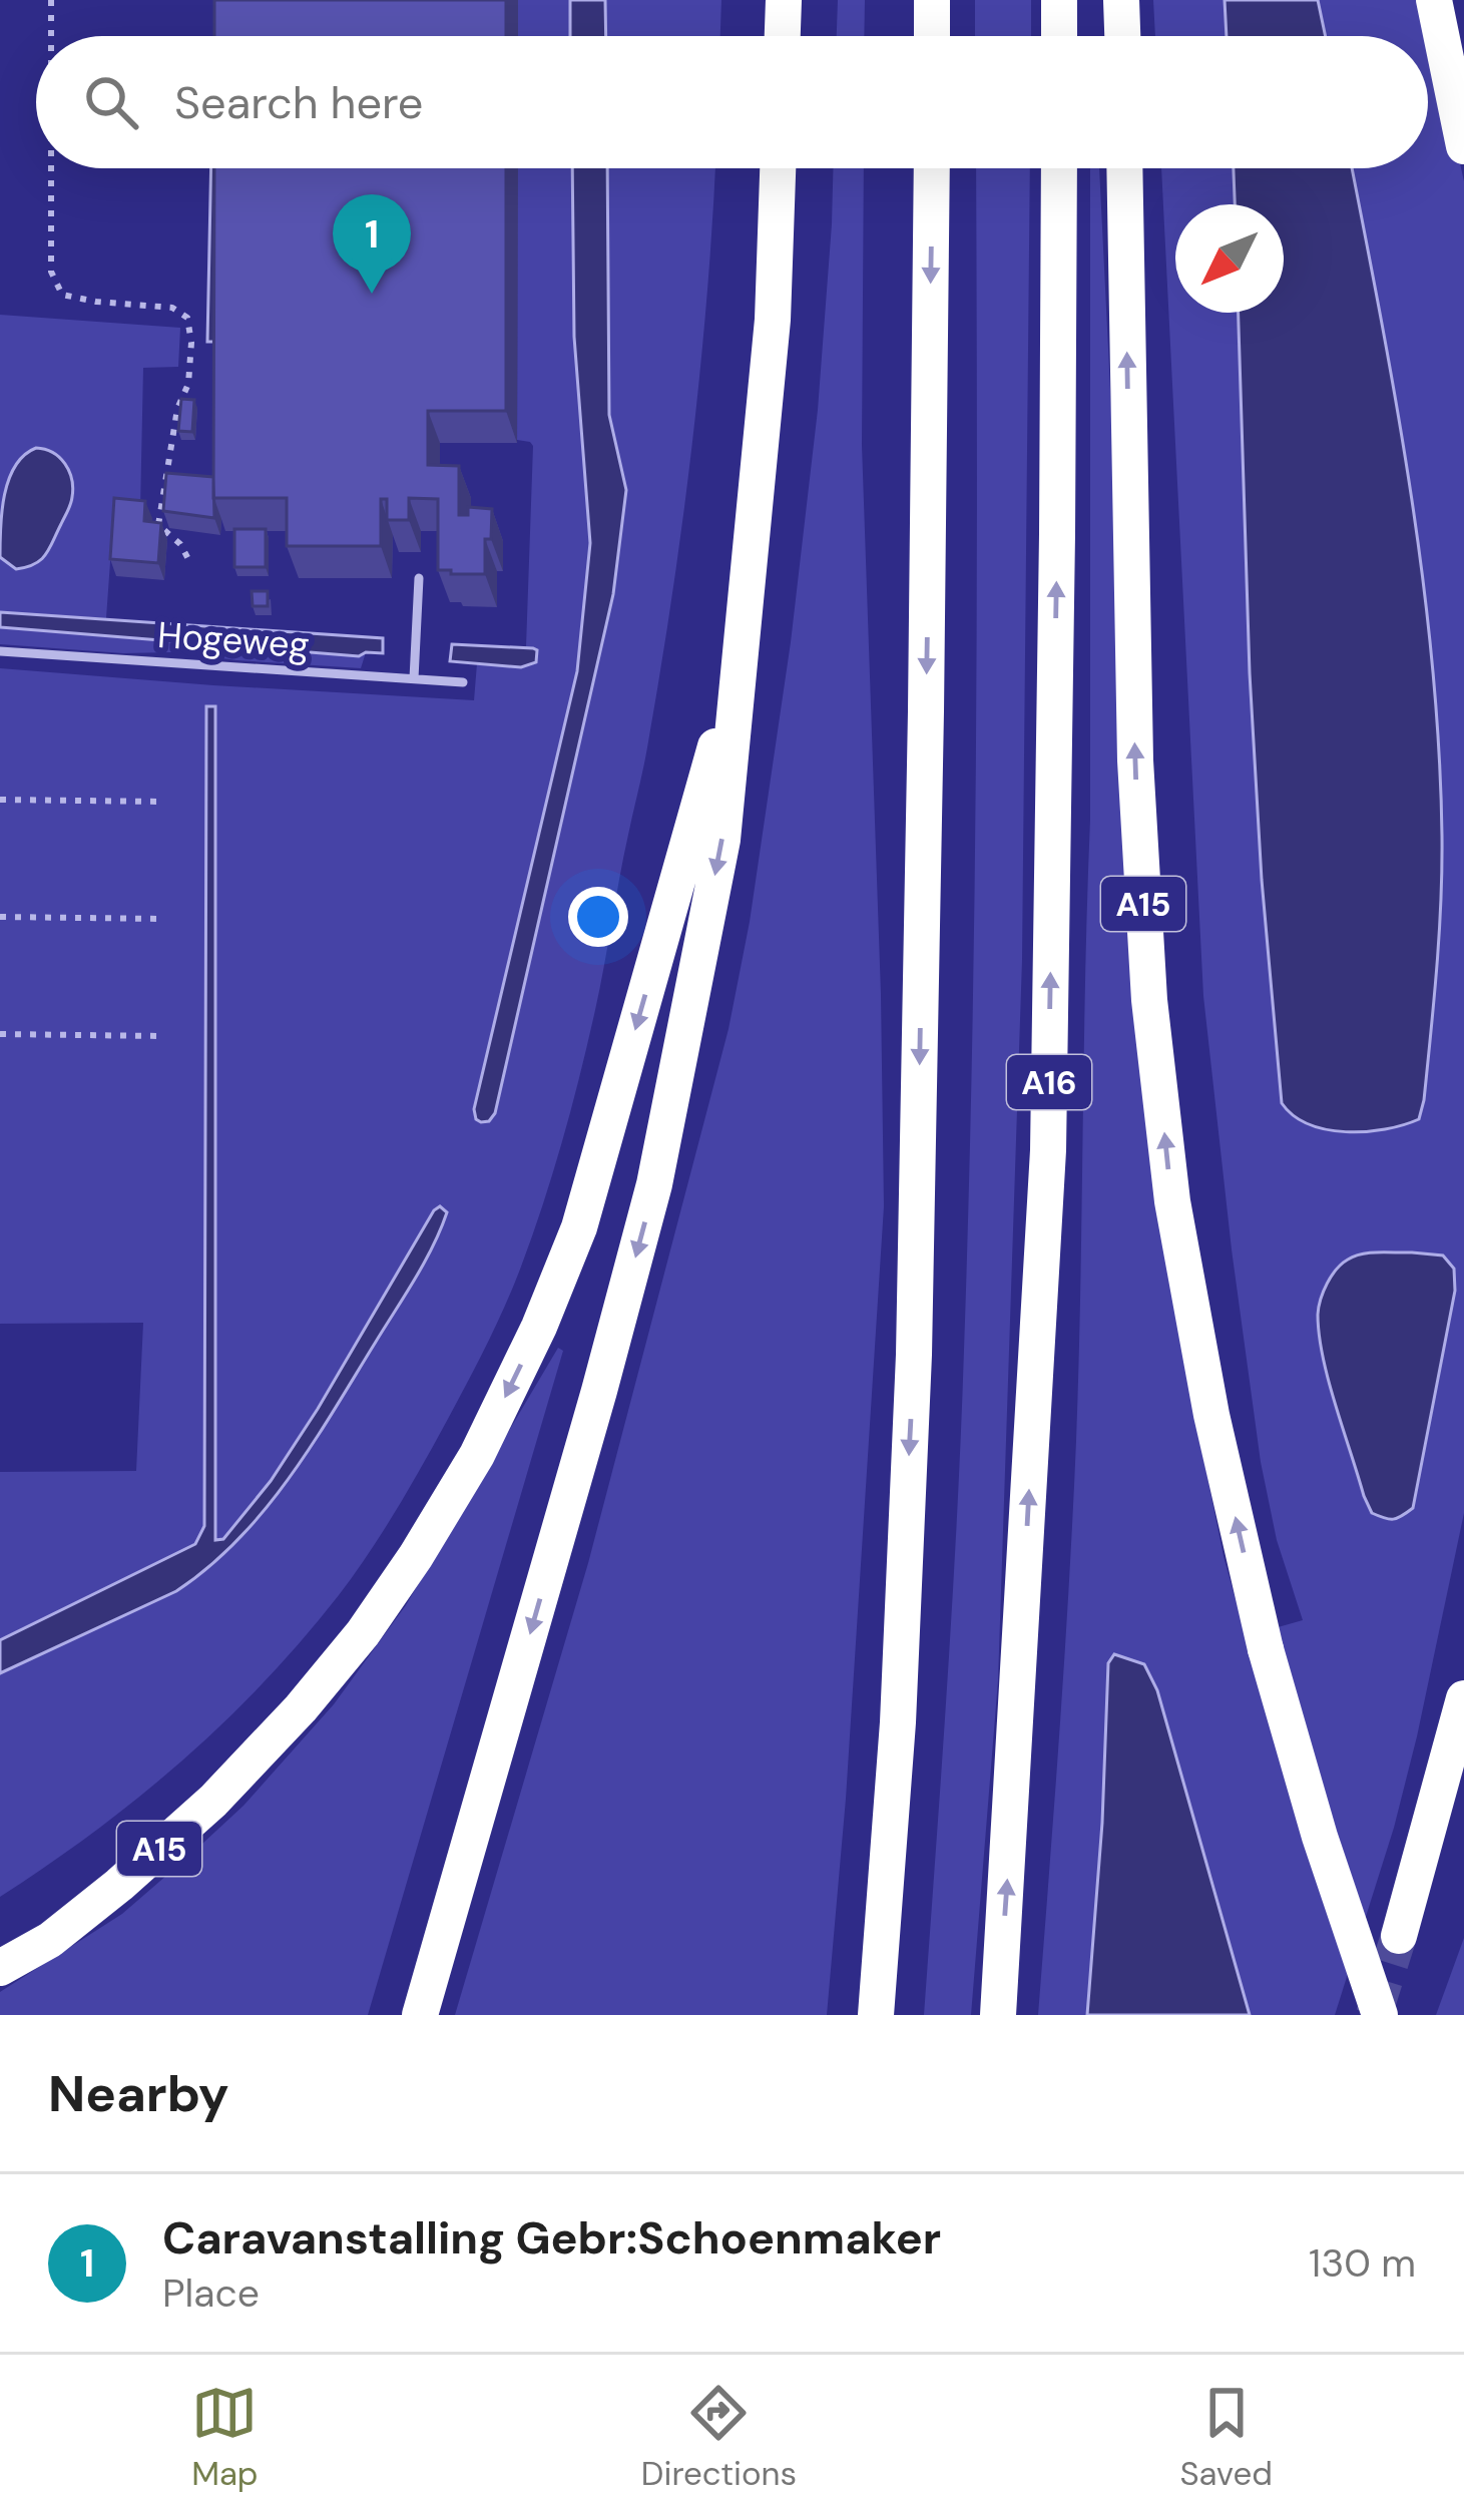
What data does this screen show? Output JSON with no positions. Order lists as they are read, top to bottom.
{
  "streets": {
    "highway": ["A15", "A16"],
    "lane": ["Hogeweg"]
  },
  "north": "bottom left",
  "page": {
    "search": "Search here",
    "pins": "1",
    "heading": "Nearby",
    "list": [
      {
        "mark": "1",
        "name": "Caravanstalling Gebr:Schoenmaker",
        "note": "Place",
        "value": "130 m"
      }
    ],
    "nav": ["Map", "Directions", "Saved"]
  }
}
